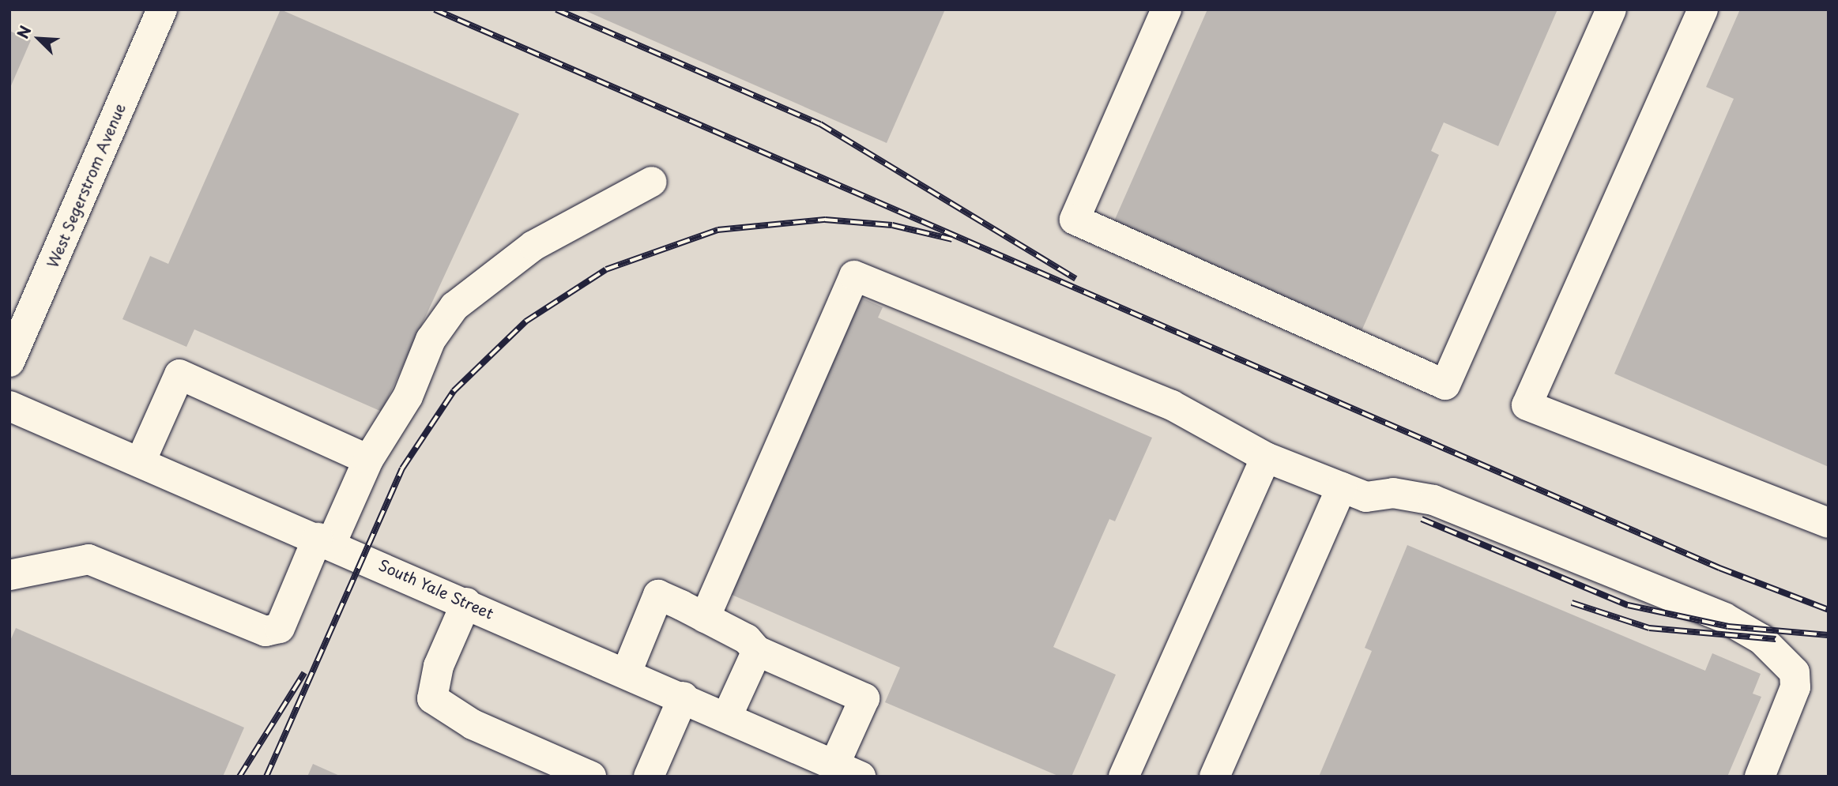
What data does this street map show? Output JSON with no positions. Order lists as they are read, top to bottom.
{
  "streets": {
    "street": ["West Segerstrom Avenue", "South Yale Street"]
  },
  "north": "top left"
}
